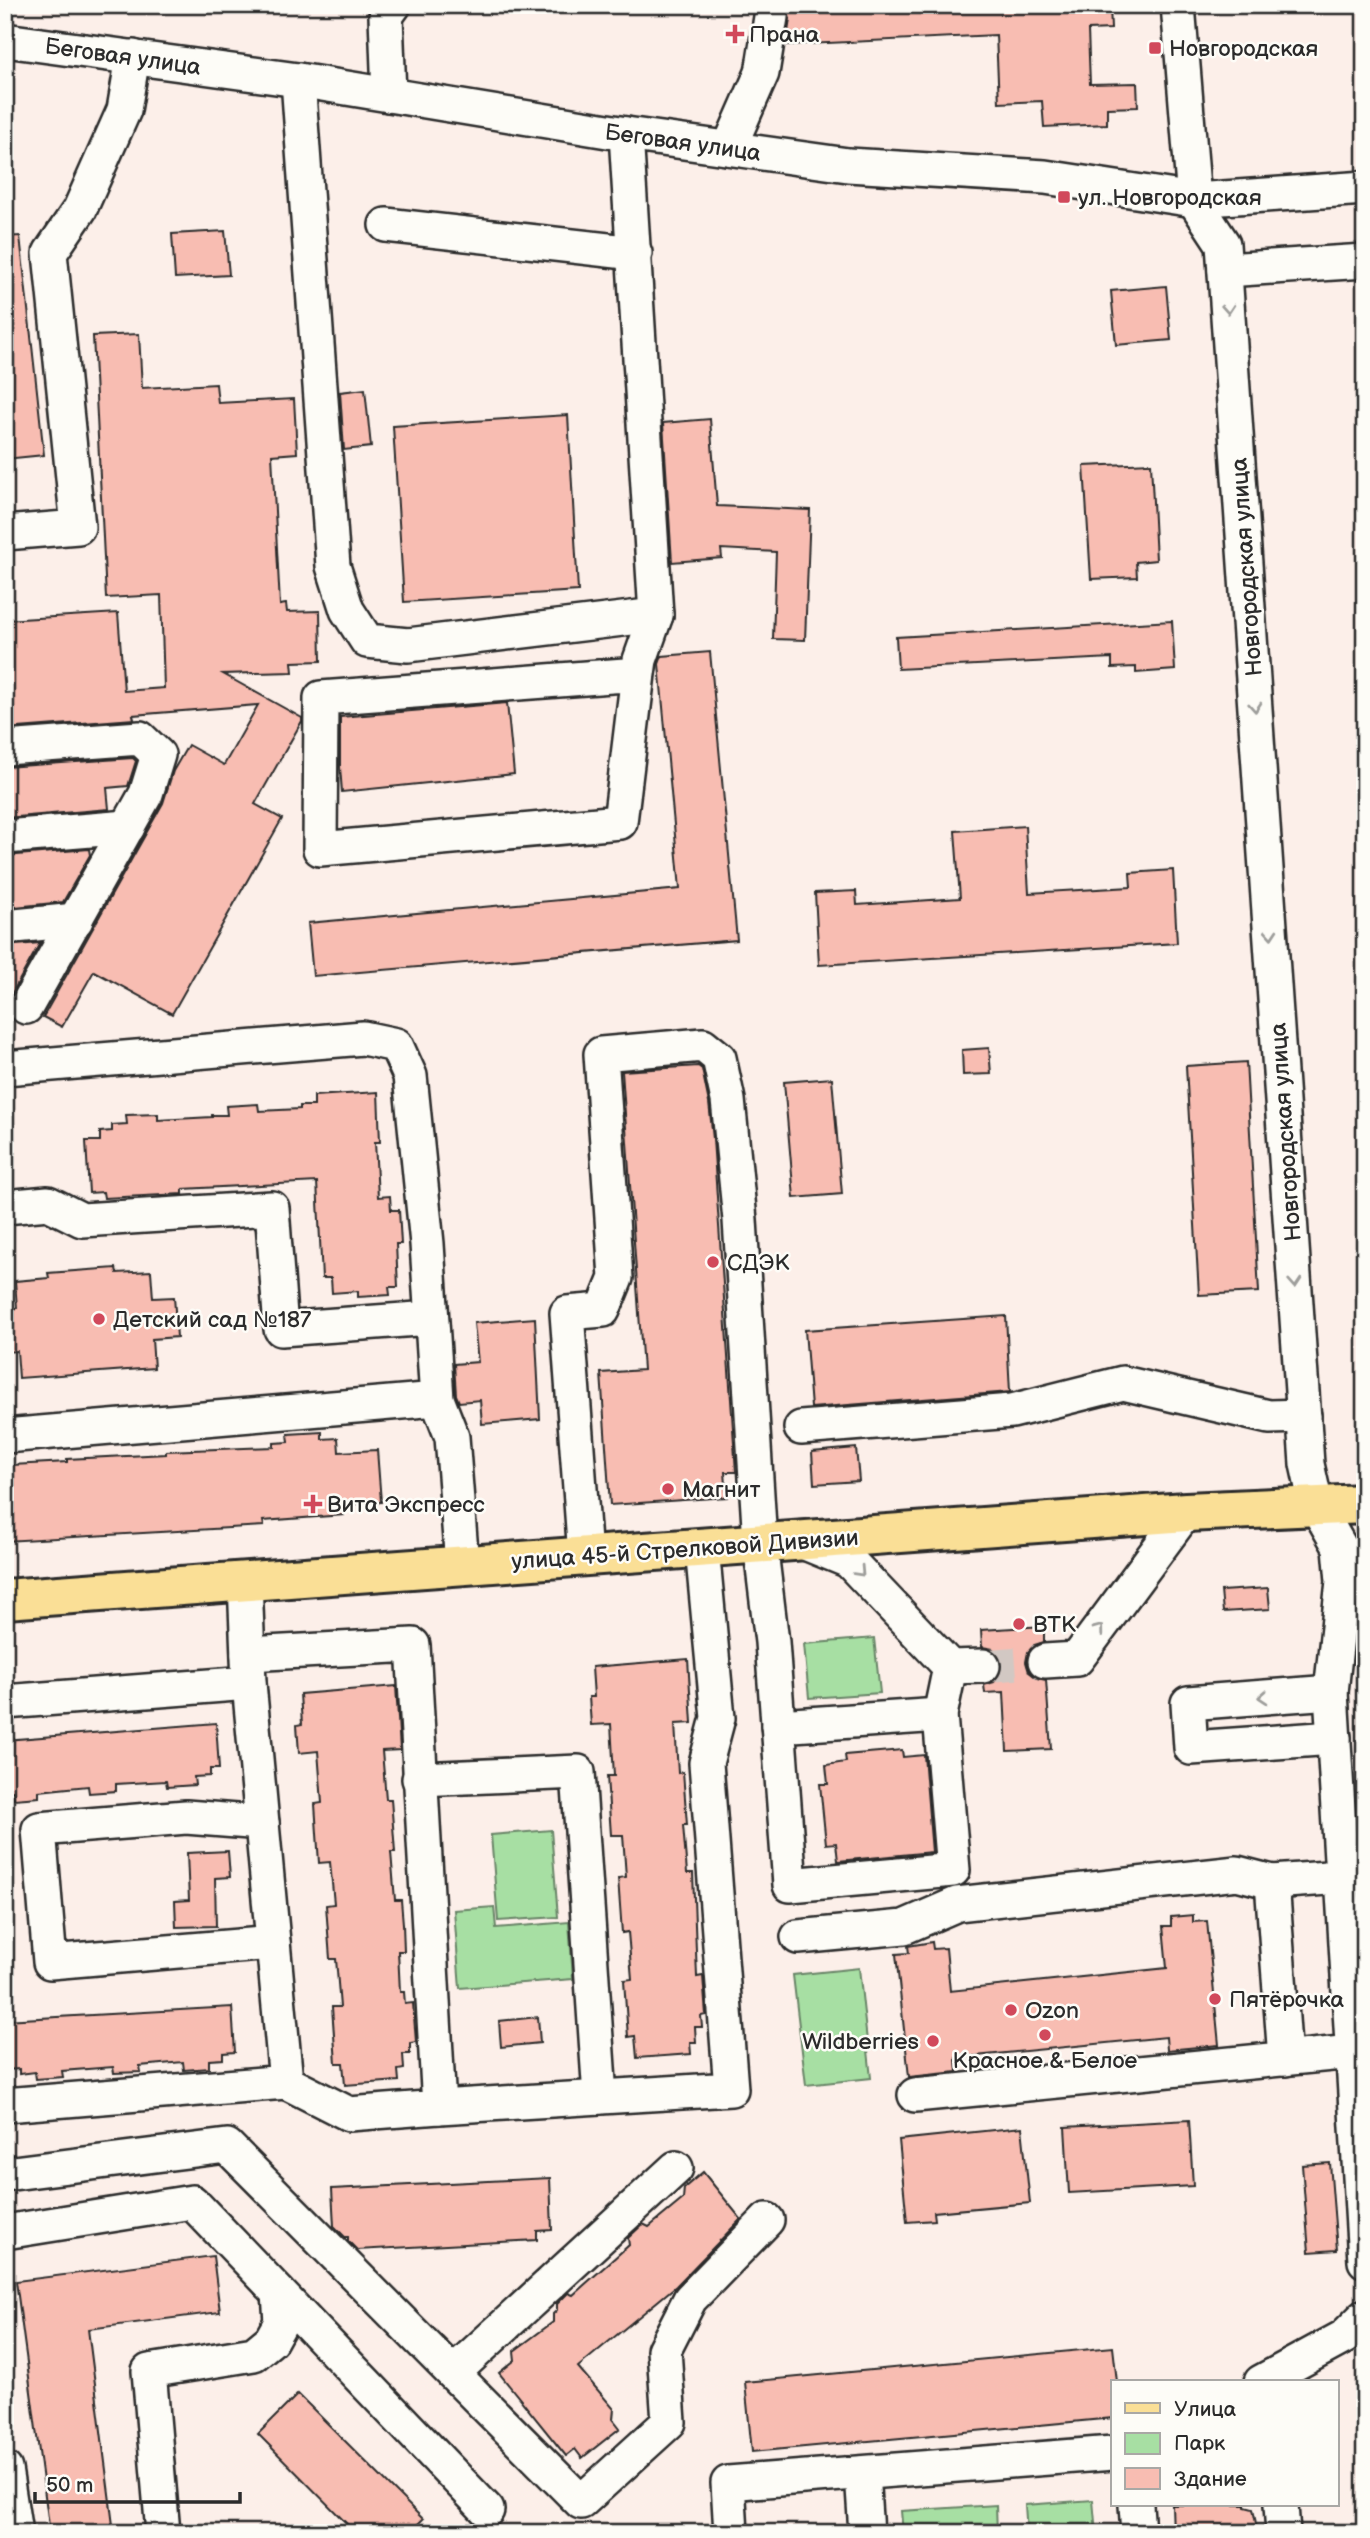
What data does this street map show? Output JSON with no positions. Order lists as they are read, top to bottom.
{
  "streets": {
    "main road": ["улица 45-й Стрелковой Дивизии"],
    "street": ["Беговая улица", "Новгородская улица"]
  },
  "crossings": [
    ["Беговая улица", "Новгородская улица"],
    ["Новгородская улица", "улица 45-й Стрелковой Дивизии"]
  ],
  "one_way": ["Новгородская улица"],
  "places": {
    "health": ["Прана", "Вита Экспресс"],
    "transit": ["Новгородская", "ул. Новгородская"],
    "other": [
      "СДЭК",
      "Детский сад №187",
      "Магнит",
      "ВТК",
      "Пятёрочка",
      "Ozon",
      "Красное & Белое",
      "Wildberries"
    ]
  },
  "legend": ["Улица", "Парк", "Здание"],
  "scale_bar": "50 m"
}
